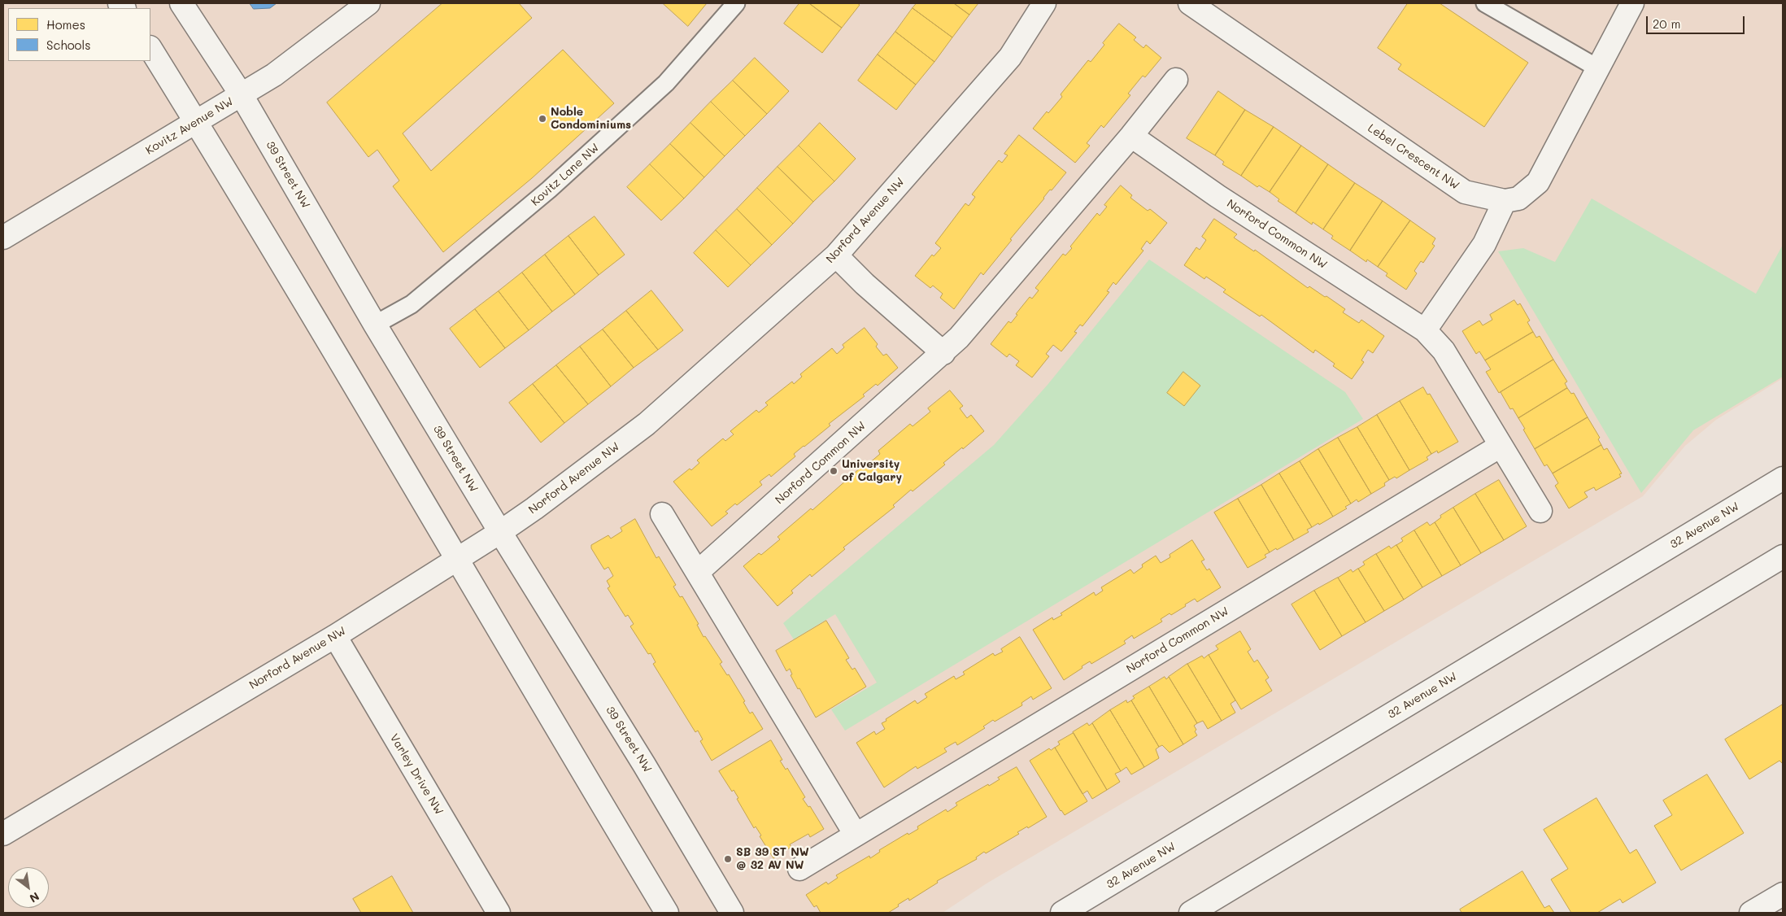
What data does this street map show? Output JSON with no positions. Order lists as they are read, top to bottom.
{
  "streets": {
    "street": [
      "Kovitz Avenue NW",
      "Lebel Crescent NW",
      "39 Street NW",
      "Norford Avenue NW",
      "Norford Common NW",
      "32 Avenue NW",
      "Varley Drive NW"
    ],
    "lane": ["Kovitz Lane NW"]
  },
  "crossings": [
    ["Kovitz Avenue NW", "39 Street NW"],
    ["39 Street NW", "Kovitz Lane NW"],
    ["39 Street NW", "Norford Avenue NW"],
    ["Norford Avenue NW", "Varley Drive NW"]
  ],
  "places": ["Noble Condominiums", "University of Calgary", "SB 39 ST NW @ 32 AV NW"],
  "legend": ["Homes", "Schools"],
  "scale_bar": "20 m",
  "north": "bottom right"
}
